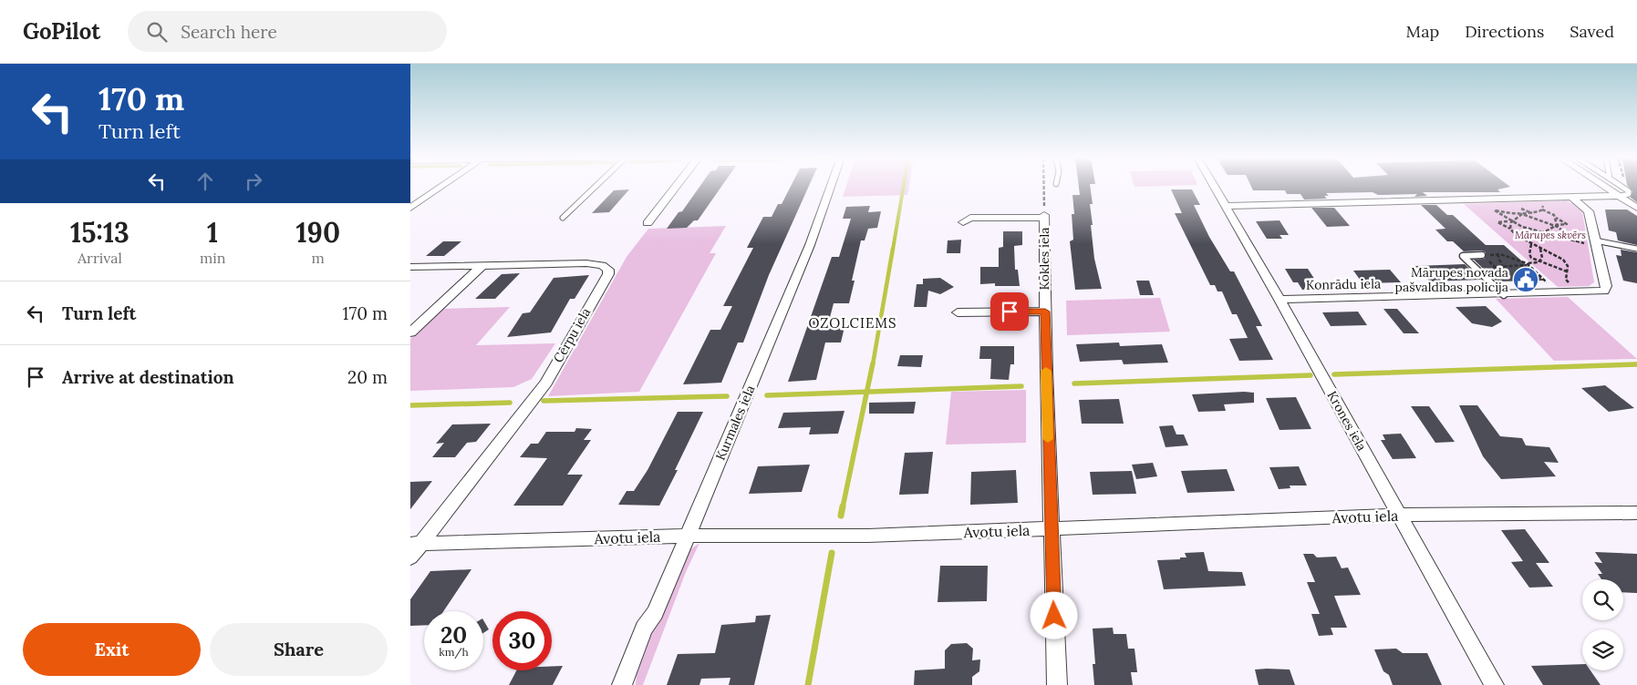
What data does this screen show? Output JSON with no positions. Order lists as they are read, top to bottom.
{
  "streets": {
    "street": [
      "Kokles iela",
      "Konrādu iela",
      "Cērpu iela",
      "Krones iela",
      "Kurmales iela",
      "Avotu iela"
    ]
  },
  "crossings": [
    ["Kokles iela", "Avotu iela"],
    ["Konrādu iela", "Krones iela"],
    ["Cērpu iela", "Avotu iela"],
    ["Krones iela", "Avotu iela"],
    ["Kurmales iela", "Avotu iela"]
  ],
  "districts": ["OZOLCIEMS"],
  "parks": ["Mārupes skvērs"],
  "places": {
    "public building": ["Mārupes novada pašvaldības policija"]
  },
  "page": {
    "header": "GoPilot",
    "search": "Search here",
    "nav": ["Map", "Directions", "Saved"],
    "turn": ["170 m", "Turn left"],
    "eta": [
      "15:13",
      "Arrival",
      "1",
      "min",
      "190",
      "m"
    ],
    "list": [
      {
        "name": "Turn left",
        "value": "170 m"
      },
      {
        "name": "Arrive at destination",
        "value": "20 m"
      }
    ],
    "speed": "20 km/h",
    "limit": "30",
    "buttons": ["Exit", "Share"]
  }
}
